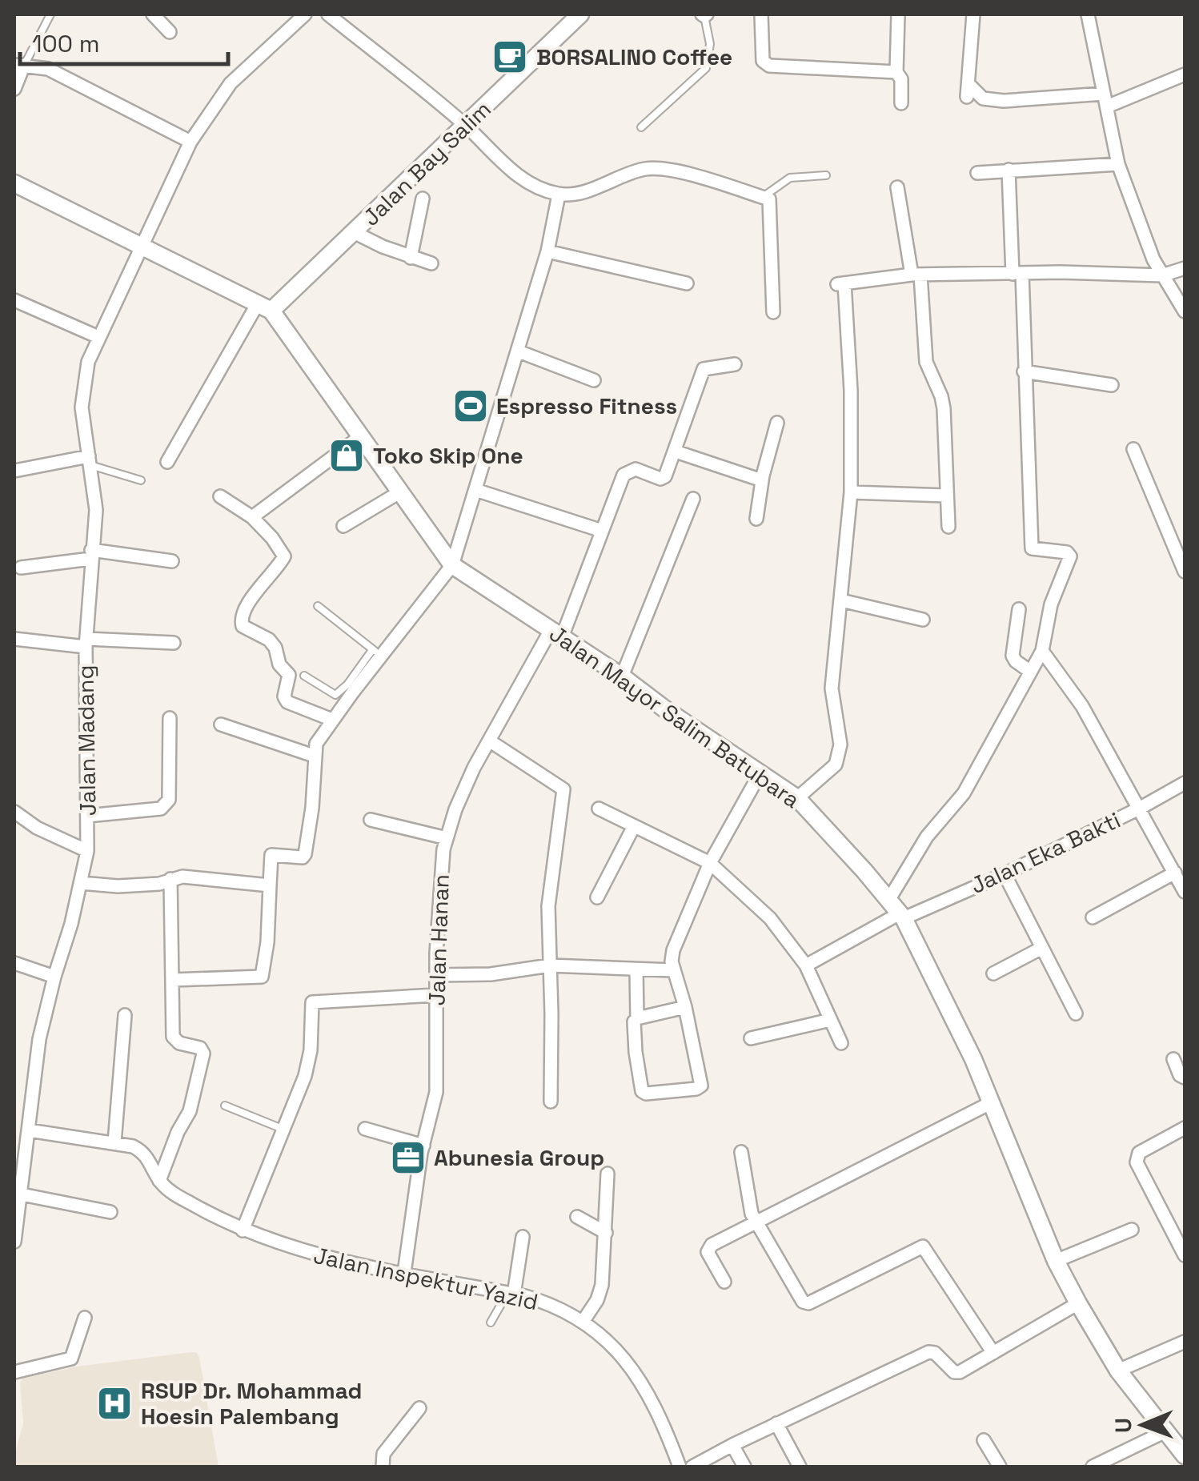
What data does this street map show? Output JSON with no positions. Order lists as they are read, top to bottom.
{
  "streets": {
    "street": [
      "Jalan Bay Salim",
      "Jalan Mayor Salim Batubara",
      "Jalan Madang",
      "Jalan Eka Bakti",
      "Jalan Hanan",
      "Jalan Inspektur Yazid"
    ]
  },
  "crossings": [
    ["Jalan Bay Salim", "Jalan Mayor Salim Batubara"],
    ["Jalan Mayor Salim Batubara", "Jalan Madang"],
    ["Jalan Mayor Salim Batubara", "Jalan Eka Bakti"],
    ["Jalan Mayor Salim Batubara", "Jalan Hanan"],
    ["Jalan Hanan", "Jalan Inspektur Yazid"]
  ],
  "places": {
    "cafe": ["BORSALINO Coffee"],
    "sports": ["Espresso Fitness"],
    "shop": ["Toko Skip One"],
    "office": ["Abunesia Group"],
    "hospital": ["RSUP Dr. Mohammad Hoesin Palembang"]
  },
  "scale_bar": "100 m",
  "north": "left"
}
